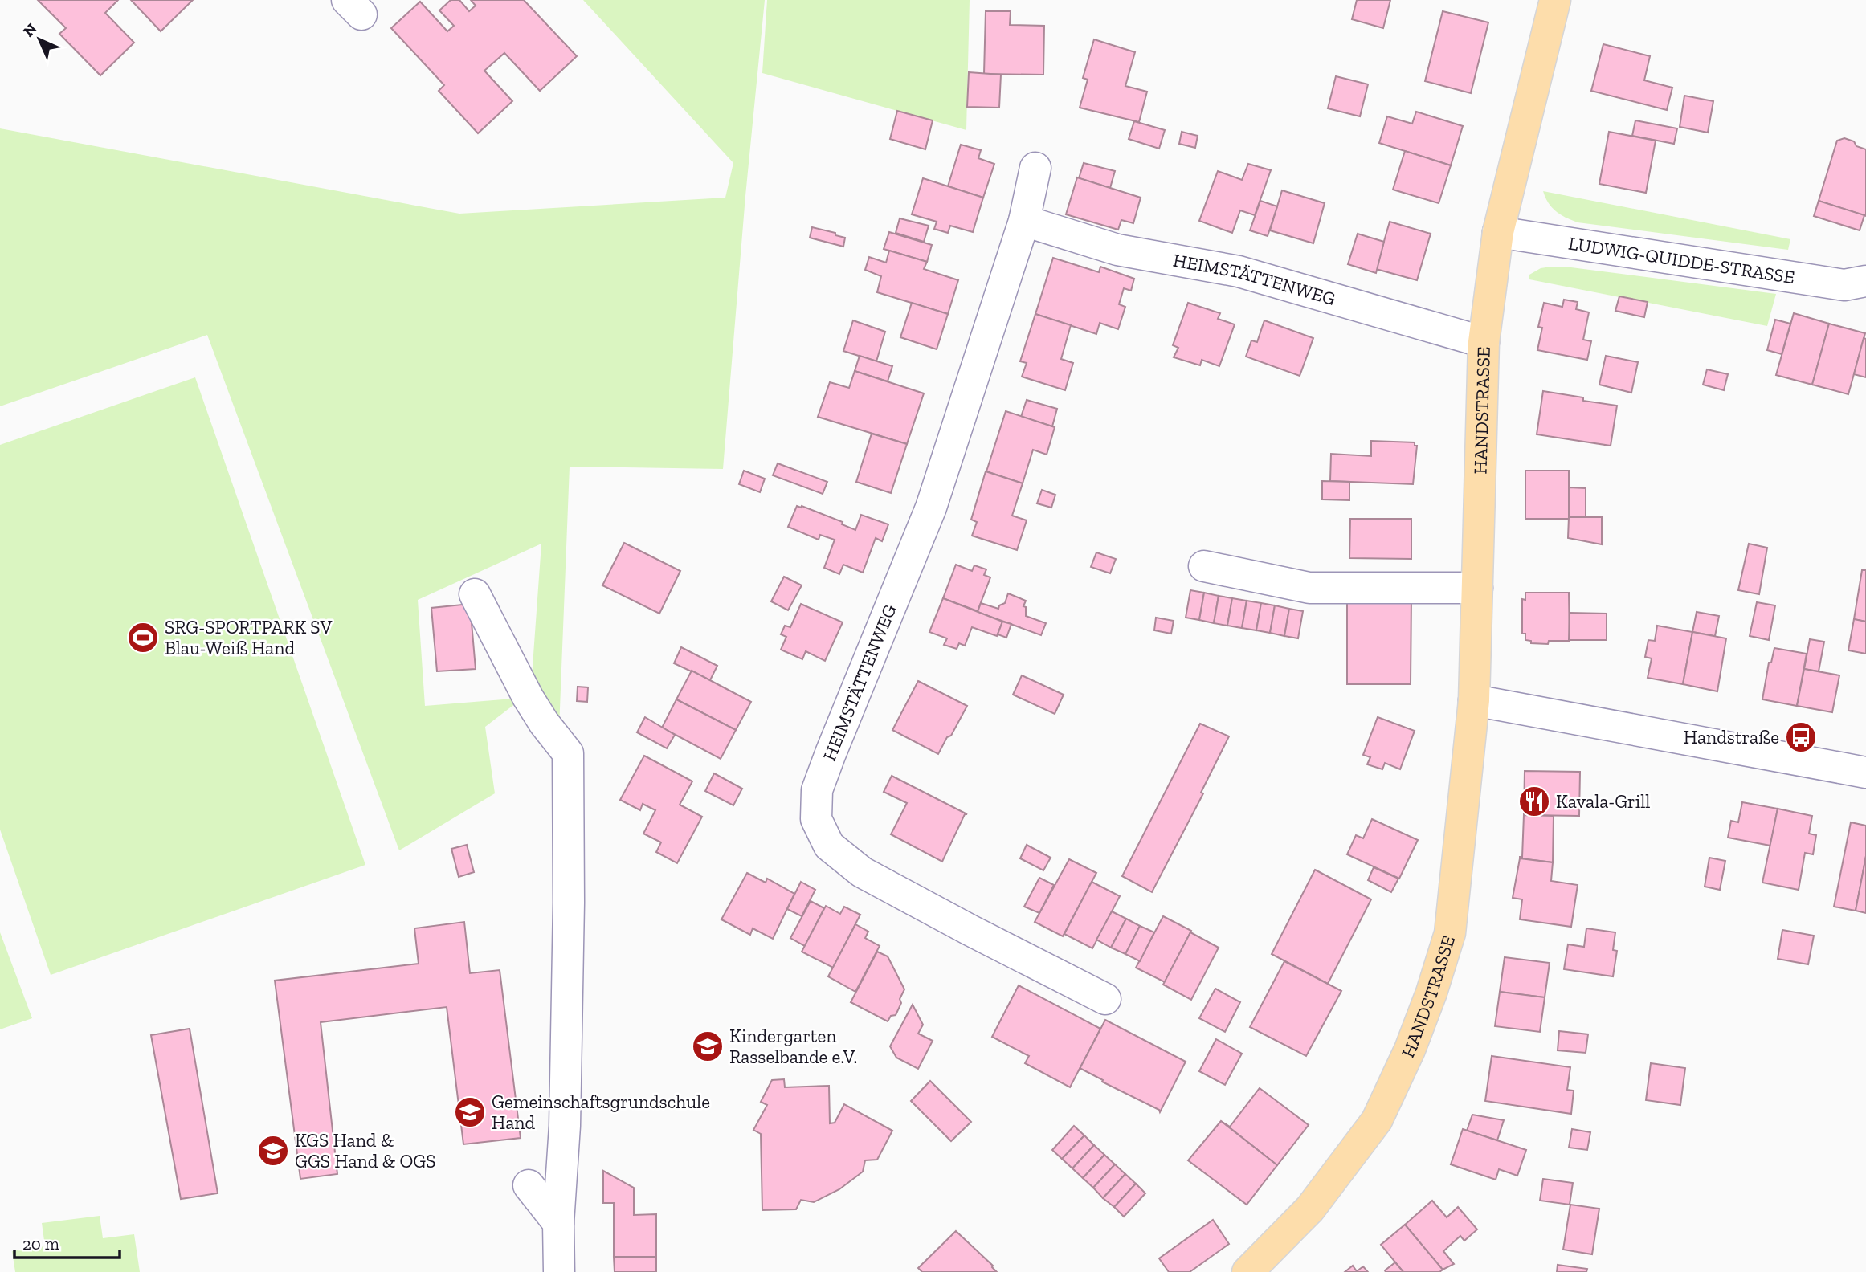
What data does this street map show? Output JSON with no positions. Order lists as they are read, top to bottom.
{
  "streets": {
    "main road": ["HANDSTRASSE"],
    "street": ["LUDWIG-QUIDDE-STRASSE", "HEIMSTÄTTENWEG"]
  },
  "crossings": [
    ["LUDWIG-QUIDDE-STRASSE", "HANDSTRASSE"],
    ["HEIMSTÄTTENWEG", "HANDSTRASSE"]
  ],
  "places": {
    "sports": ["SRG-SPORTPARK SV Blau-Weiß Hand"],
    "bus stop": ["Handstraße"],
    "restaurant": ["Kavala-Grill"],
    "school or university": ["Kindergarten Rasselbande e.V.", "Gemeinschaftsgrundschule Hand", "KGS Hand & GGS Hand & OGS"]
  },
  "scale_bar": "20 m",
  "north": "top left"
}
